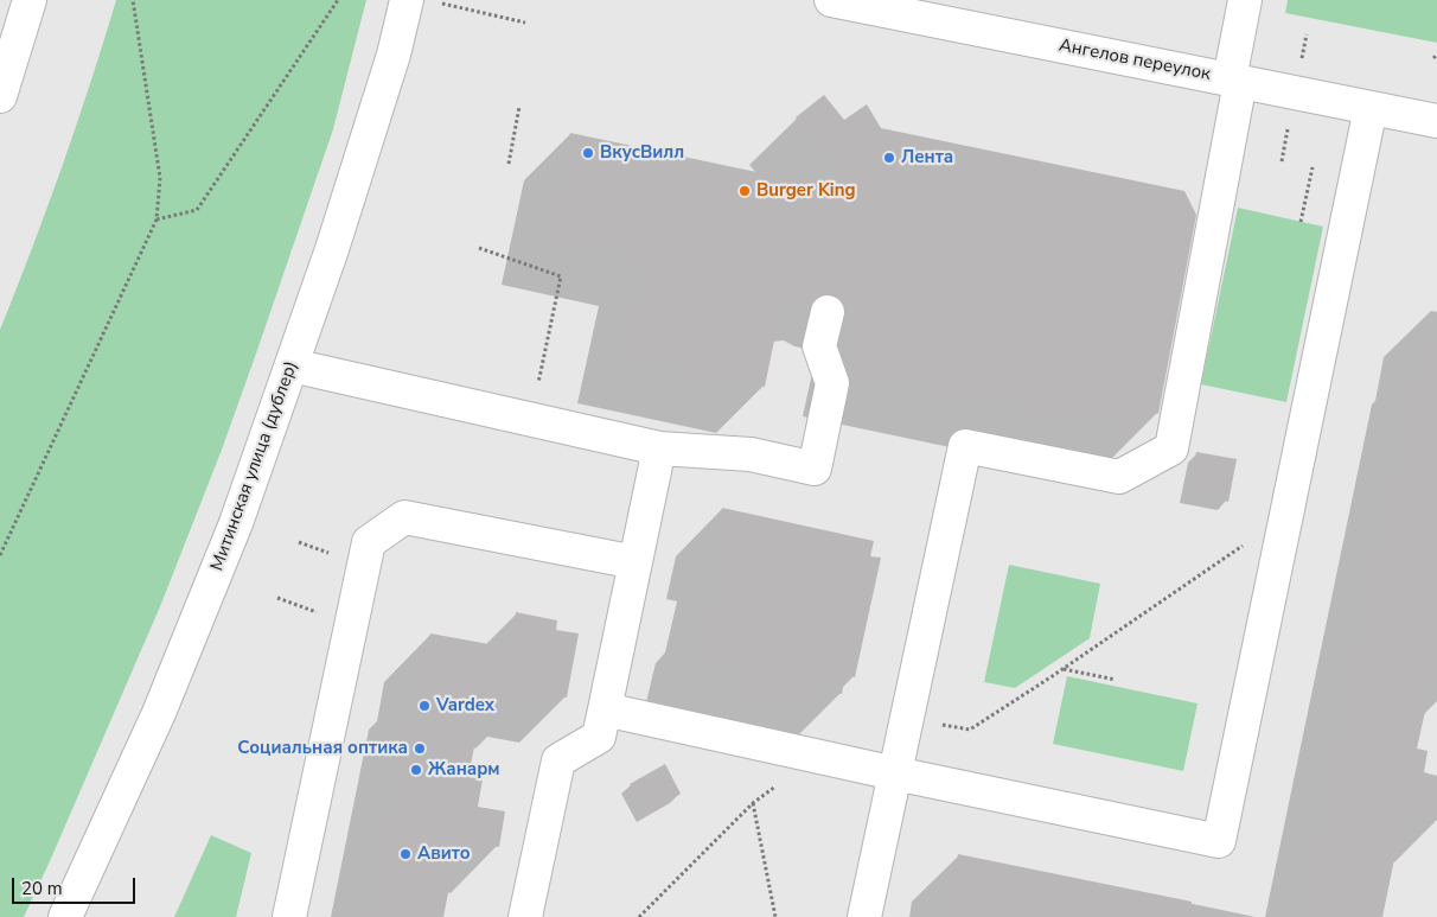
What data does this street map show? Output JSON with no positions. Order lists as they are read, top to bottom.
{
  "streets": {
    "street": ["Ангелов переулок", "Митинская улица (дублер)"]
  },
  "places": [
    "ВкусВилл",
    "Лента",
    "Burger King",
    "Vardex",
    "Социальная оптика",
    "Жанарм",
    "Авито"
  ],
  "scale_bar": "20 m"
}
